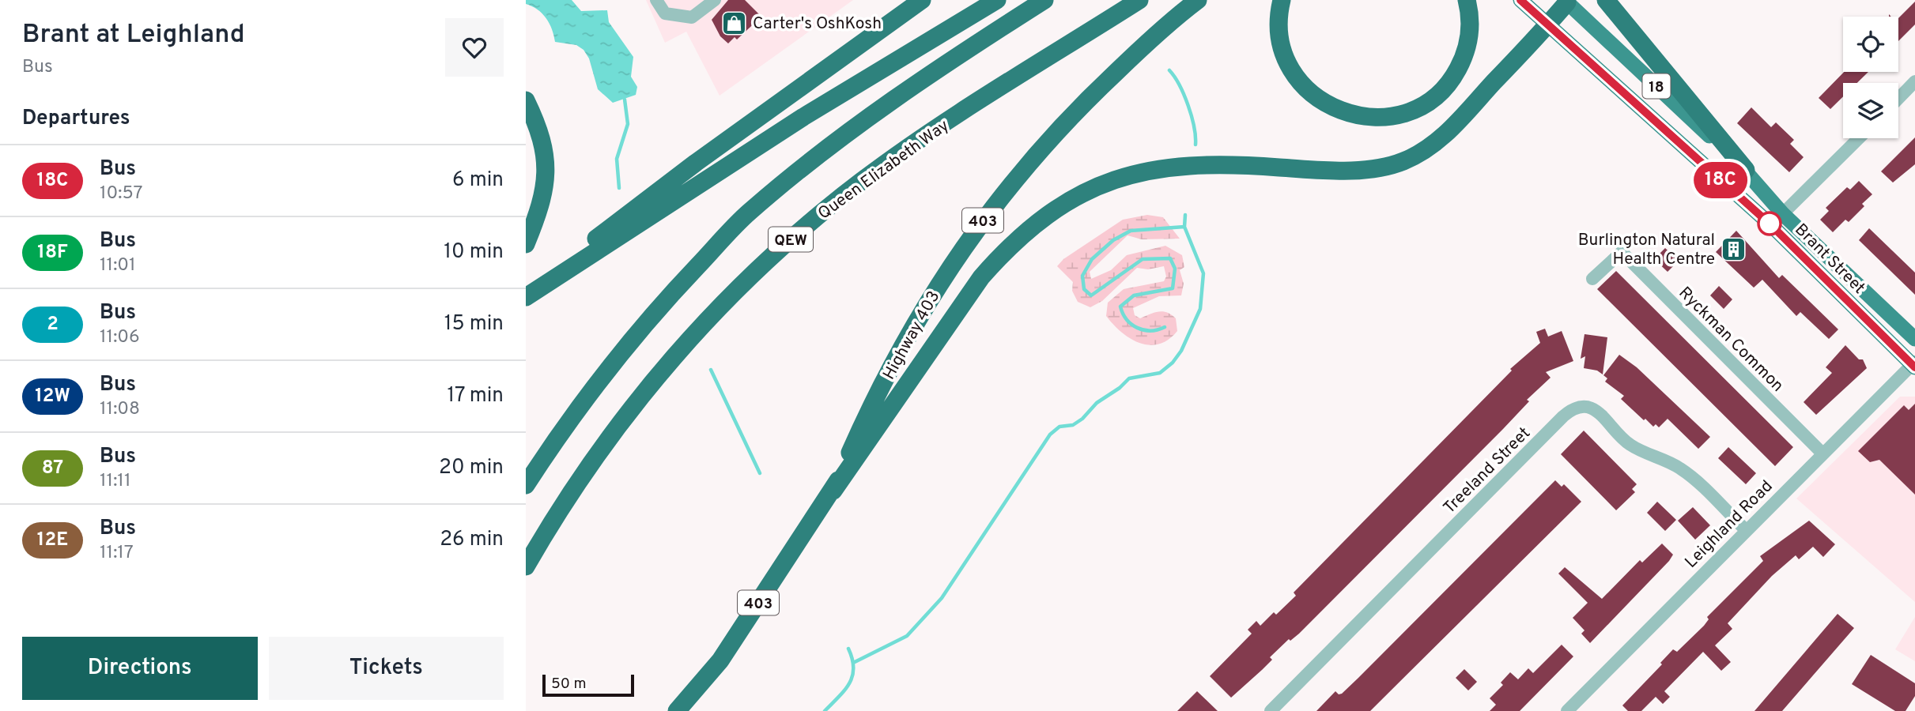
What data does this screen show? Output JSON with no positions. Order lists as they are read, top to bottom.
{
  "streets": {
    "highway": [
      "Queen Elizabeth Way",
      "403",
      "QEW",
      "Highway 403"
    ],
    "main road": ["18", "Brant Street"],
    "street": ["Ryckman Common", "Treeland Street", "Leighland Road"]
  },
  "crossings": [
    ["Brant Street", "Leighland Road"],
    ["Ryckman Common", "Leighland Road"],
    ["Treeland Street", "Leighland Road"]
  ],
  "places": {
    "shop": ["Carter's OshKosh"],
    "building": ["Burlington Natural Health Centre"]
  },
  "lines": ["bus line 18C"],
  "scale_bar": "50 m",
  "page": {
    "heading": [
      ["Brant at Leighland", "Bus"],
      "Departures"
    ],
    "on_map": "18C",
    "list": [
      {
        "mark": "18C",
        "name": "Bus",
        "note": "10:57",
        "value": "6 min"
      },
      {
        "mark": "18F",
        "name": "Bus",
        "note": "11:01",
        "value": "10 min"
      },
      {
        "mark": "2",
        "name": "Bus",
        "note": "11:06",
        "value": "15 min"
      },
      {
        "mark": "12W",
        "name": "Bus",
        "note": "11:08",
        "value": "17 min"
      },
      {
        "mark": "87",
        "name": "Bus",
        "note": "11:11",
        "value": "20 min"
      },
      {
        "mark": "12E",
        "name": "Bus",
        "note": "11:17",
        "value": "26 min"
      }
    ],
    "buttons": ["Directions", "Tickets"],
    "scale": "50 m"
  }
}
